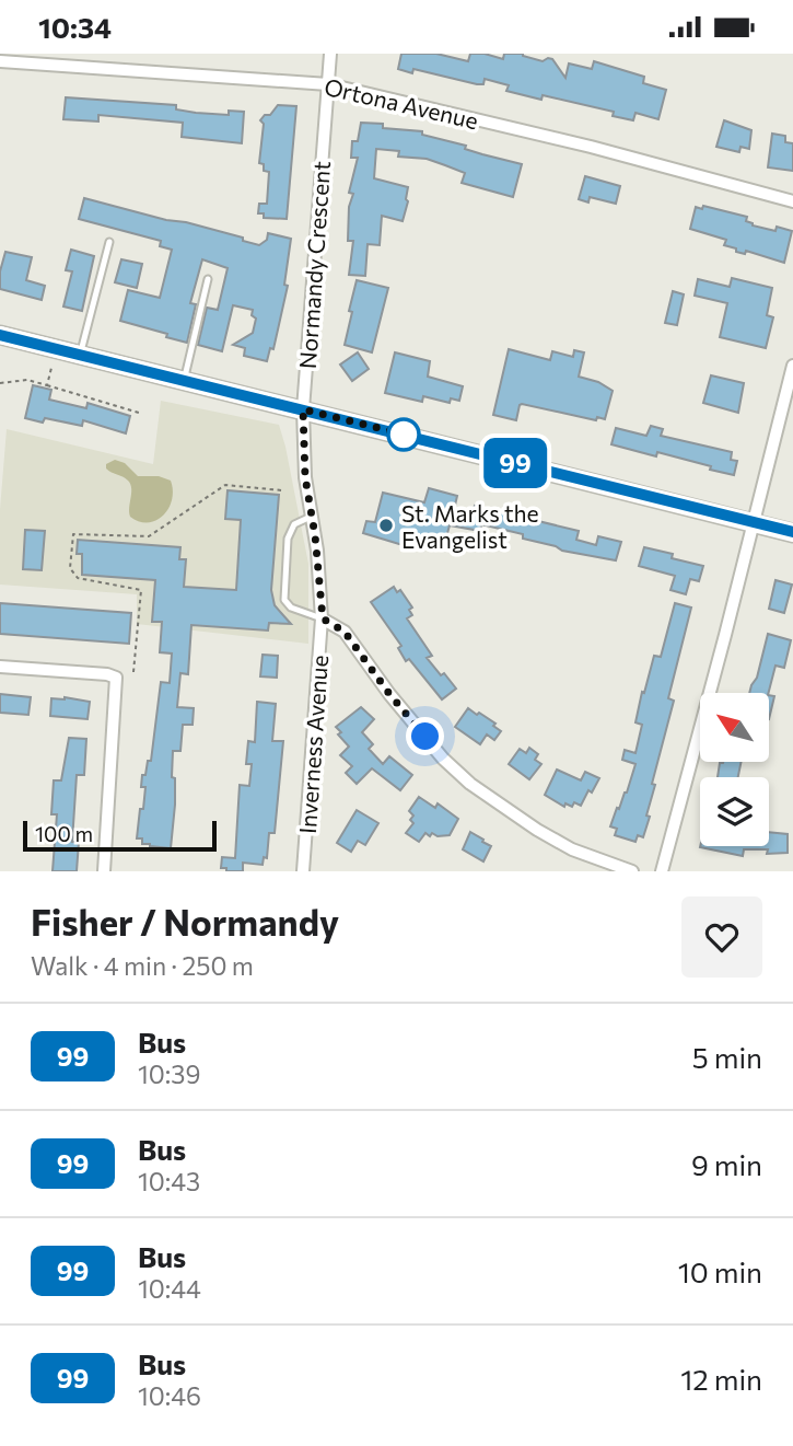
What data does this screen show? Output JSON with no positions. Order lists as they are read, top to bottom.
{
  "streets": {
    "street": ["Ortona Avenue", "Normandy Crescent", "Inverness Avenue"]
  },
  "crossings": [
    ["Ortona Avenue", "Normandy Crescent"],
    ["Normandy Crescent", "Inverness Avenue"]
  ],
  "places": ["St. Marks the Evangelist"],
  "lines": ["bus line 99"],
  "scale_bar": "100 m",
  "north": "top left",
  "page": {
    "status": "10:34",
    "on_map": "99",
    "scale": "100 m",
    "heading": ["Fisher / Normandy", "Walk · 4 min · 250 m"],
    "list": [
      {
        "mark": "99",
        "name": "Bus",
        "note": "10:39",
        "value": "5 min"
      },
      {
        "mark": "99",
        "name": "Bus",
        "note": "10:43",
        "value": "9 min"
      },
      {
        "mark": "99",
        "name": "Bus",
        "note": "10:44",
        "value": "10 min"
      },
      {
        "mark": "99",
        "name": "Bus",
        "note": "10:46",
        "value": "12 min"
      }
    ]
  }
}
